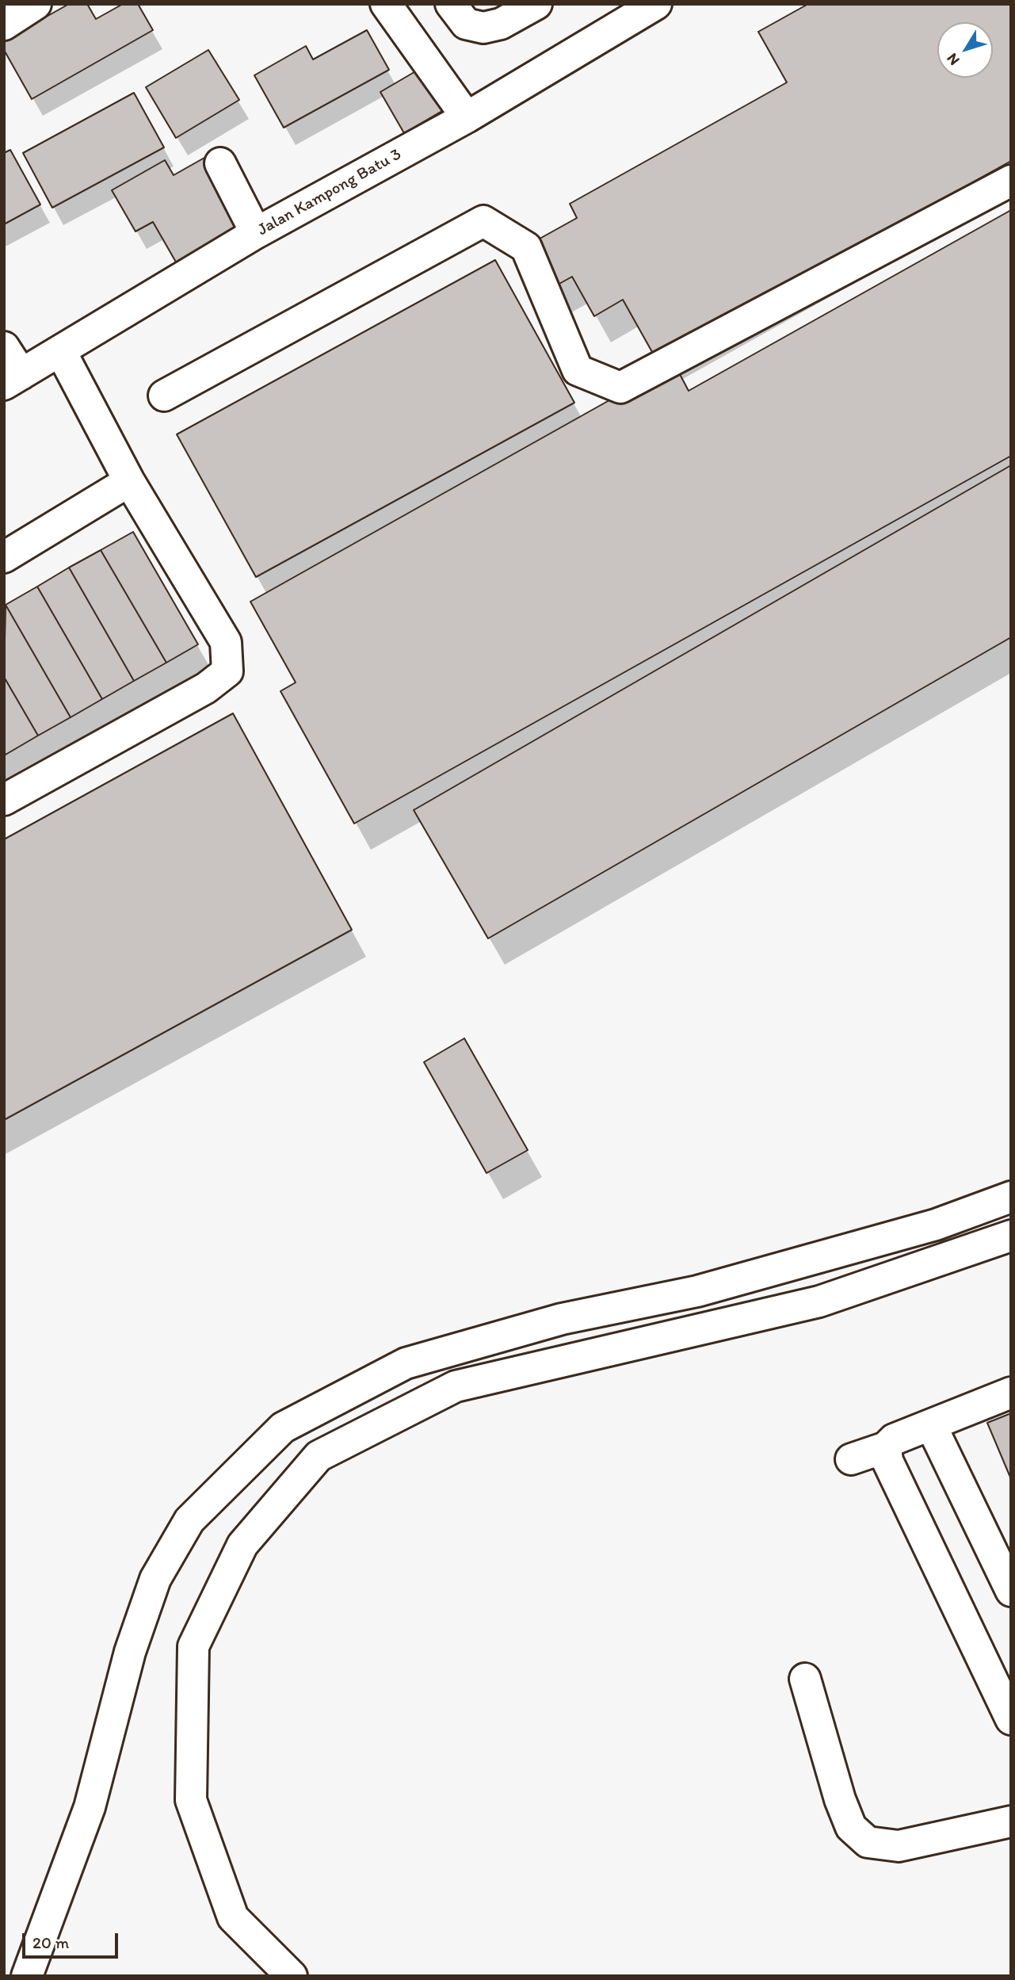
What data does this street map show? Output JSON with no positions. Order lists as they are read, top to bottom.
{
  "streets": {
    "main road": ["Jalan Kampong Batu 3"]
  },
  "scale_bar": "20 m",
  "north": "bottom left"
}
